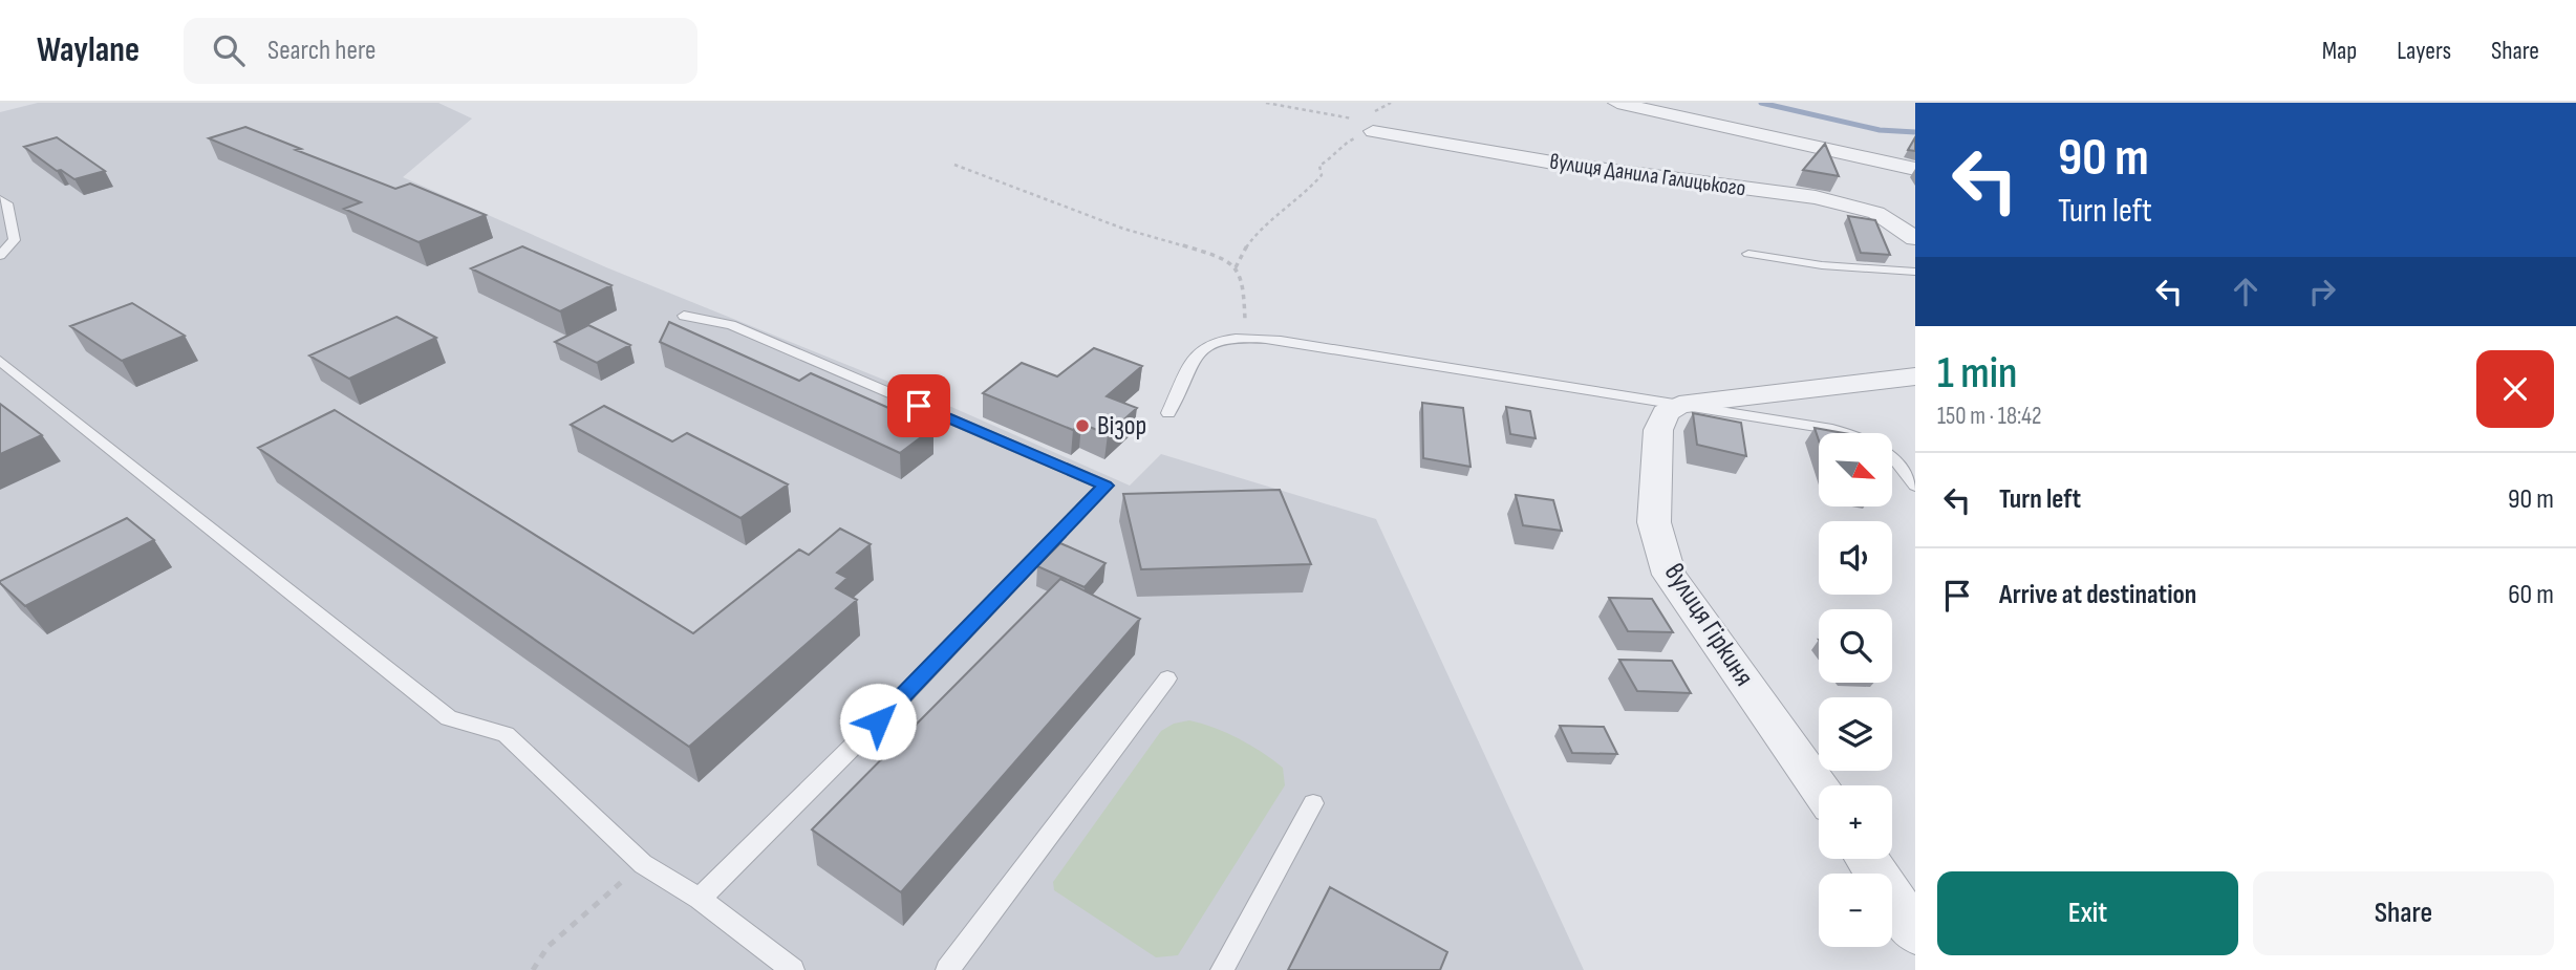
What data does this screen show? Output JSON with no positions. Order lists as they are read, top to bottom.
{
  "streets": {
    "street": ["вулиця Данила Галицького", "вулиця Гіркиня"]
  },
  "places": ["Візор"],
  "north": "bottom right",
  "page": {
    "header": "Waylane",
    "search": "Search here",
    "nav": ["Map", "Layers", "Share"],
    "turn": ["90 m", "Turn left"],
    "heading": ["1 min", "150 m · 18:42"],
    "map_buttons": ["+", "−"],
    "list": [
      {
        "name": "Turn left",
        "value": "90 m"
      },
      {
        "name": "Arrive at destination",
        "value": "60 m"
      }
    ],
    "buttons": ["Exit", "Share"]
  }
}
